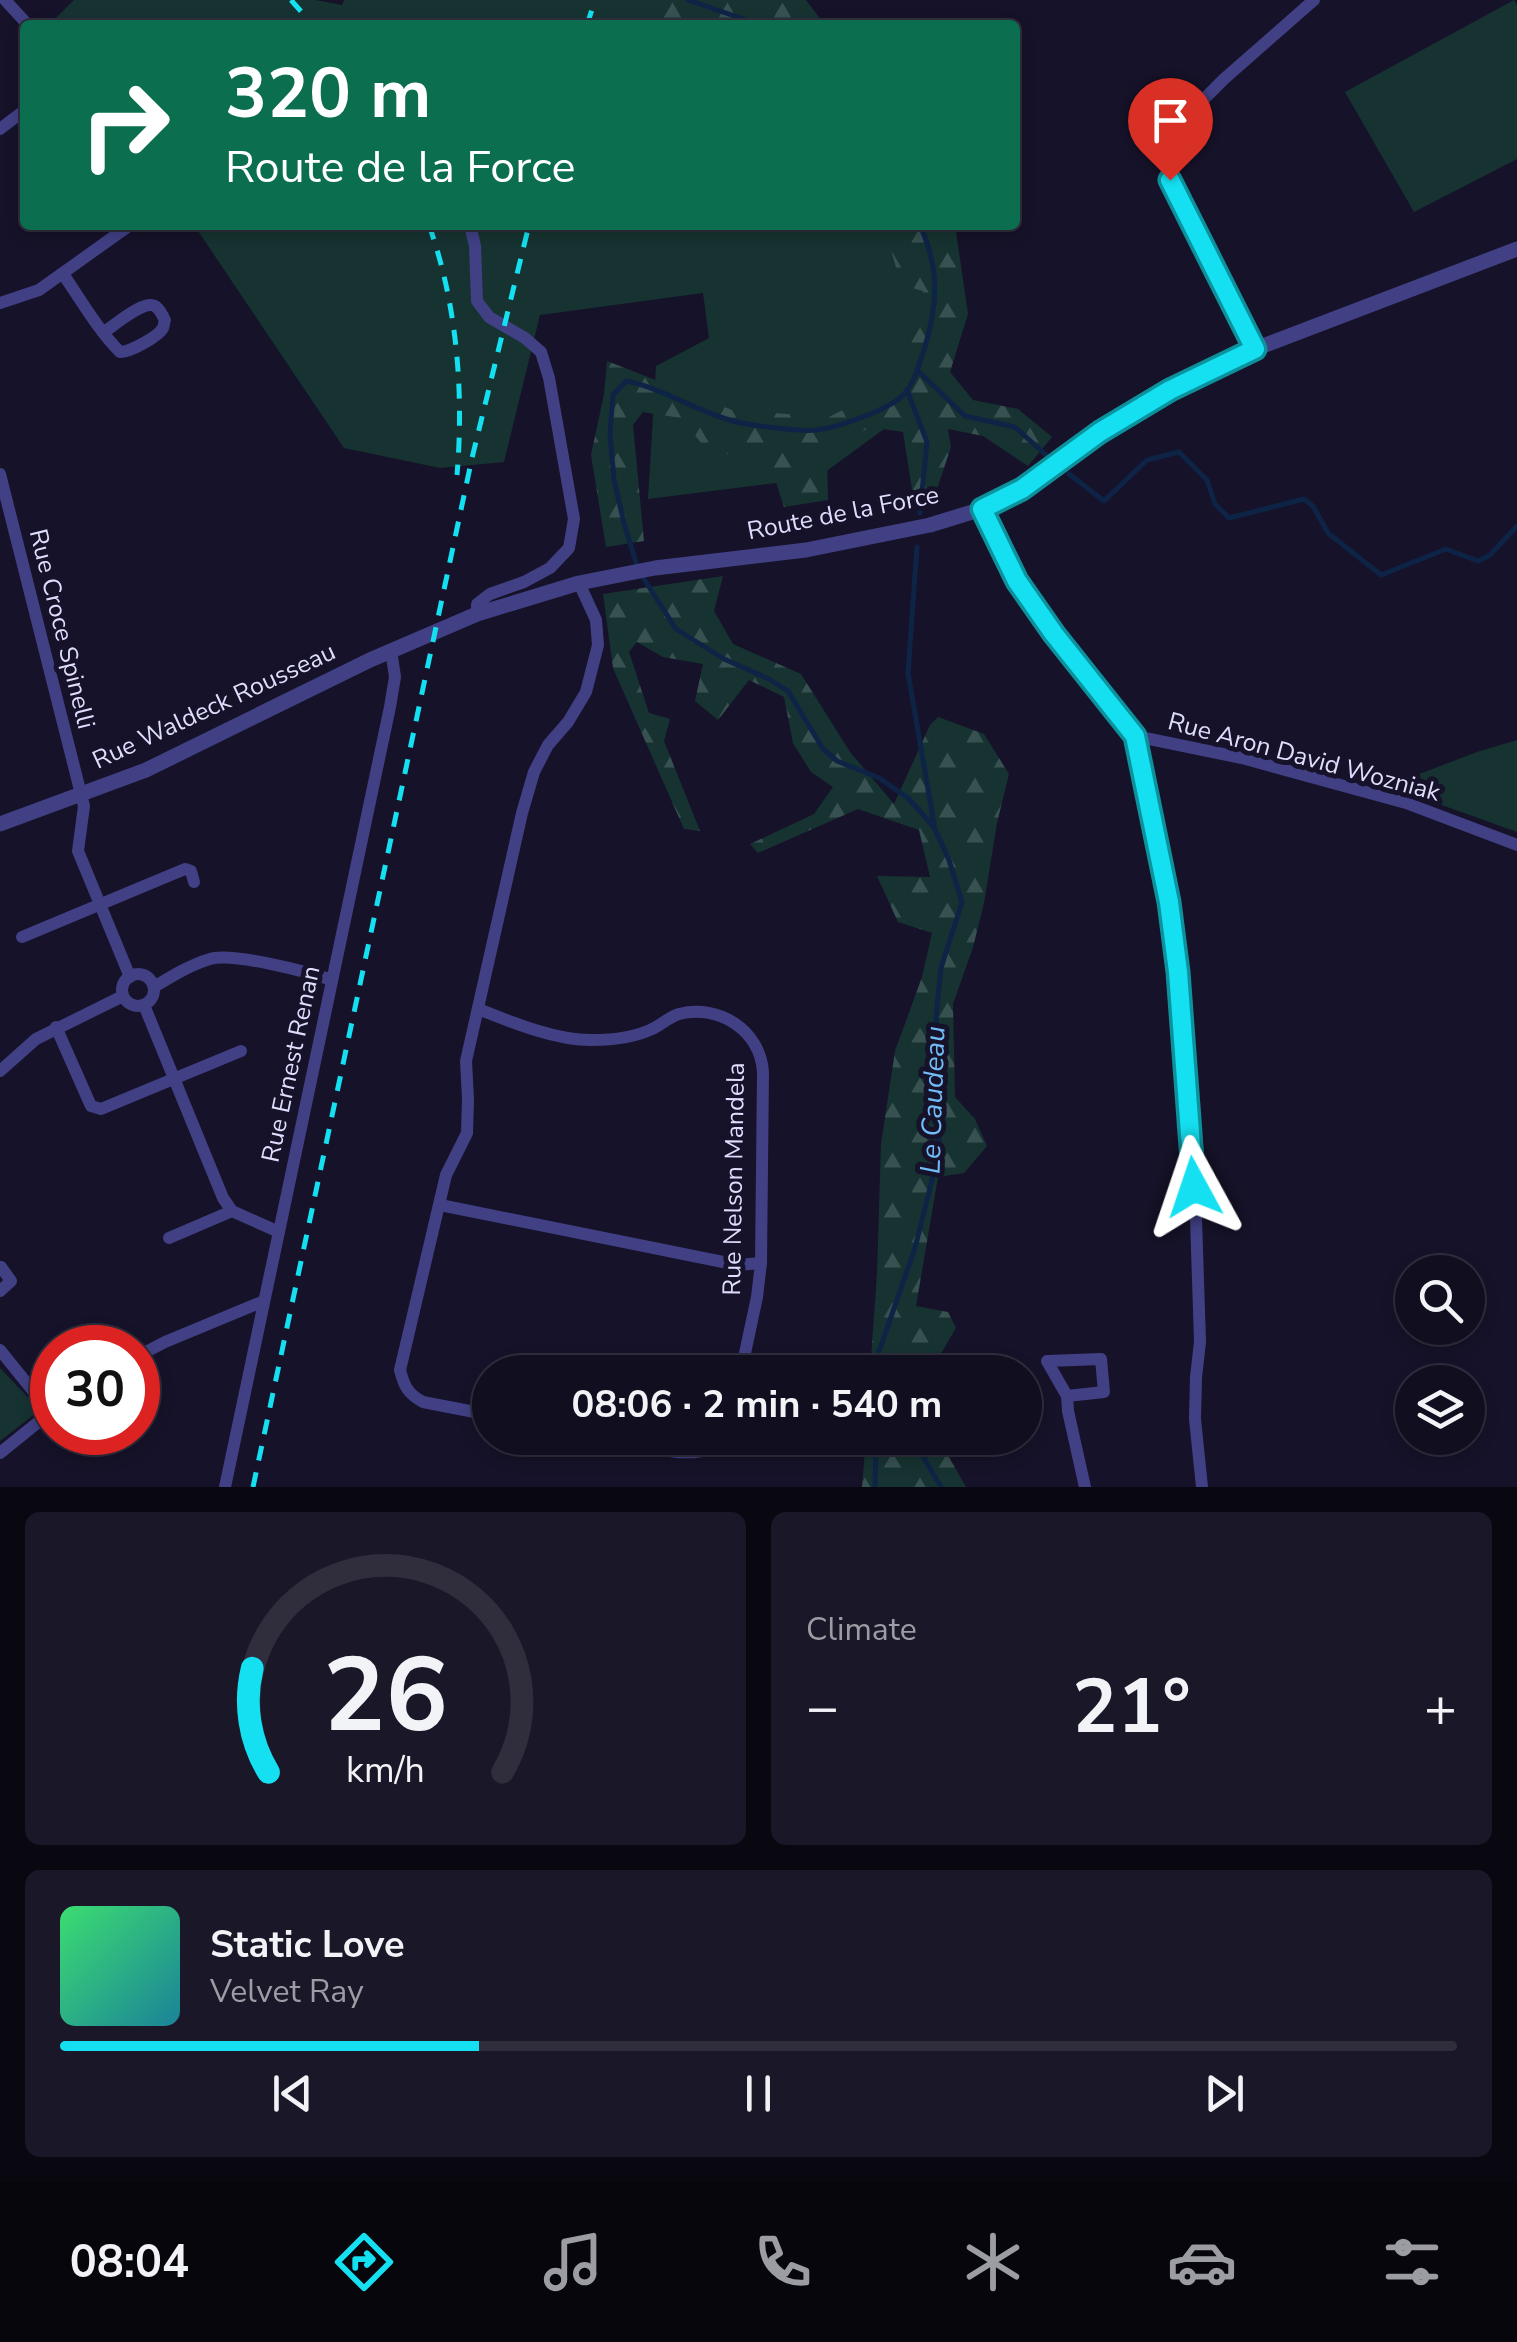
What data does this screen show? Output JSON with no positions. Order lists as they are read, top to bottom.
{
  "streets": {
    "street": [
      "Route de la Force",
      "Rue Croce Spinelli",
      "Rue Waldeck Rousseau",
      "Rue Aron David Wozniak",
      "Rue Ernest Renan",
      "Rue Nelson Mandela"
    ]
  },
  "crossings": [
    ["Route de la Force", "Rue Waldeck Rousseau"],
    ["Rue Croce Spinelli", "Rue Waldeck Rousseau"],
    ["Rue Waldeck Rousseau", "Rue Ernest Renan"]
  ],
  "water": ["Le Caudeau"],
  "page": {
    "turn": ["320 m", "Route de la Force"],
    "limit": "30",
    "trip": "08:06 · 2 min · 540 m",
    "tile": "Climate",
    "heat": ["−", "21°", "+"],
    "song": ["Static Love", "Velvet Ray"],
    "tabs": "08:04",
    "gauge": ["26", "km/h"]
  }
}
